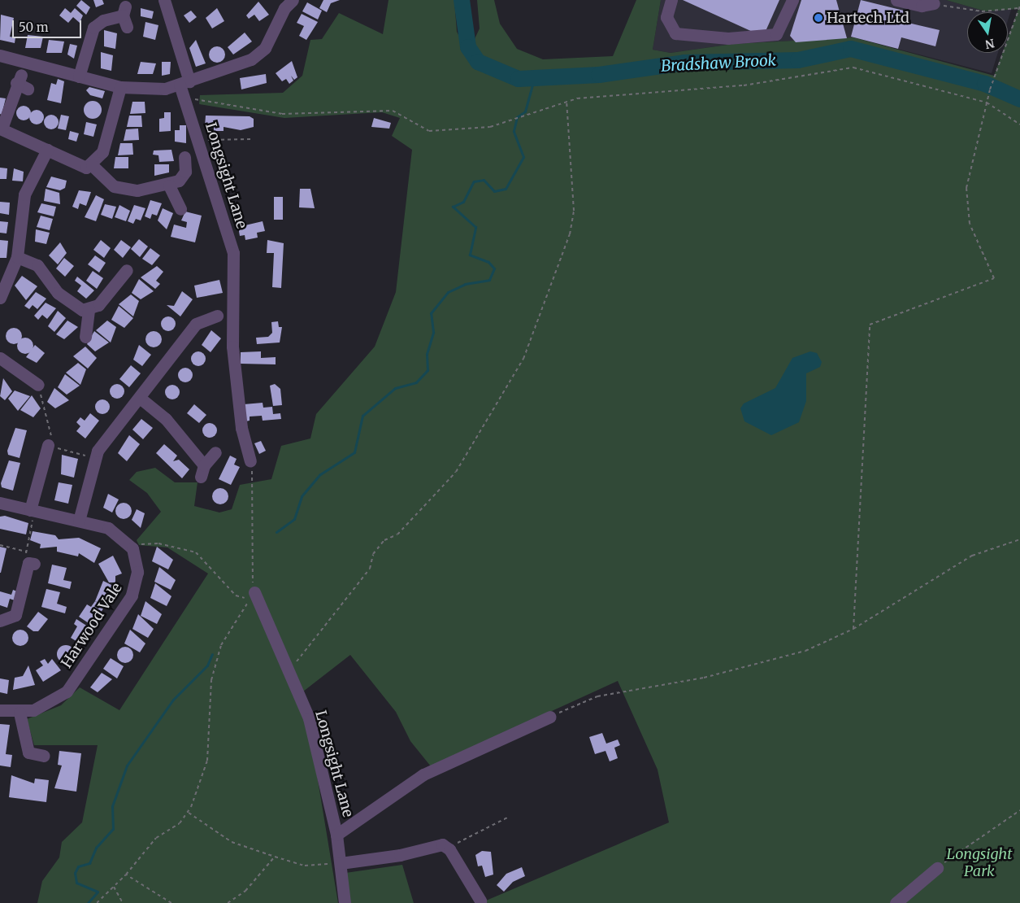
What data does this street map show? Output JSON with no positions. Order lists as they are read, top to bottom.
{
  "streets": {
    "street": ["Longsight Lane", "Harwood Vale"]
  },
  "water": ["Bradshaw Brook"],
  "parks": ["Longsight Park"],
  "places": ["Hartech Ltd"],
  "scale_bar": "50 m",
  "north": "bottom"
}
